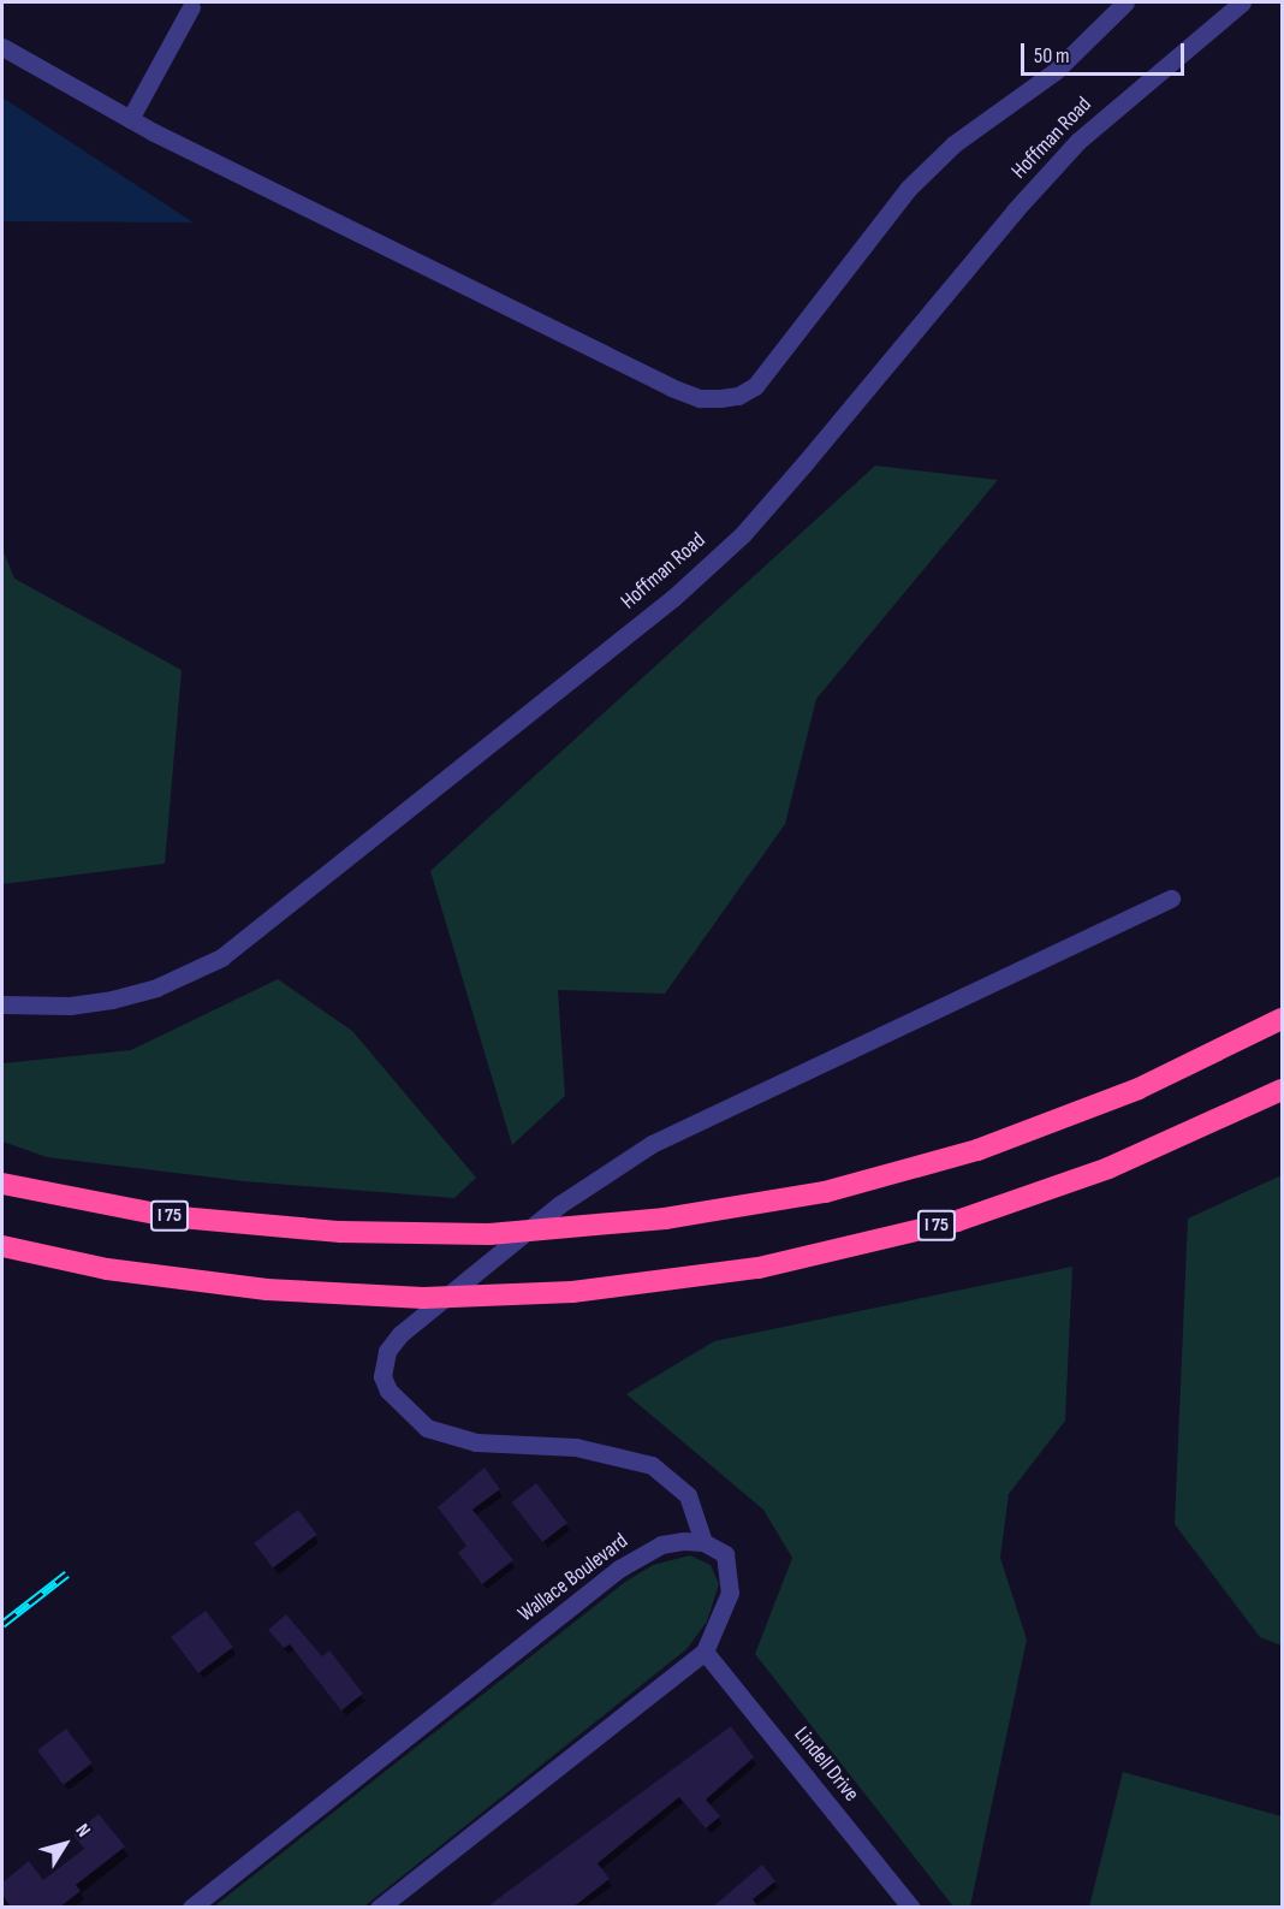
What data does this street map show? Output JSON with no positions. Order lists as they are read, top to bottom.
{
  "streets": {
    "highway": ["I 75"],
    "street": ["Hoffman Road", "Wallace Boulevard", "Lindell Drive"]
  },
  "scale_bar": "50 m",
  "north": "top right"
}
